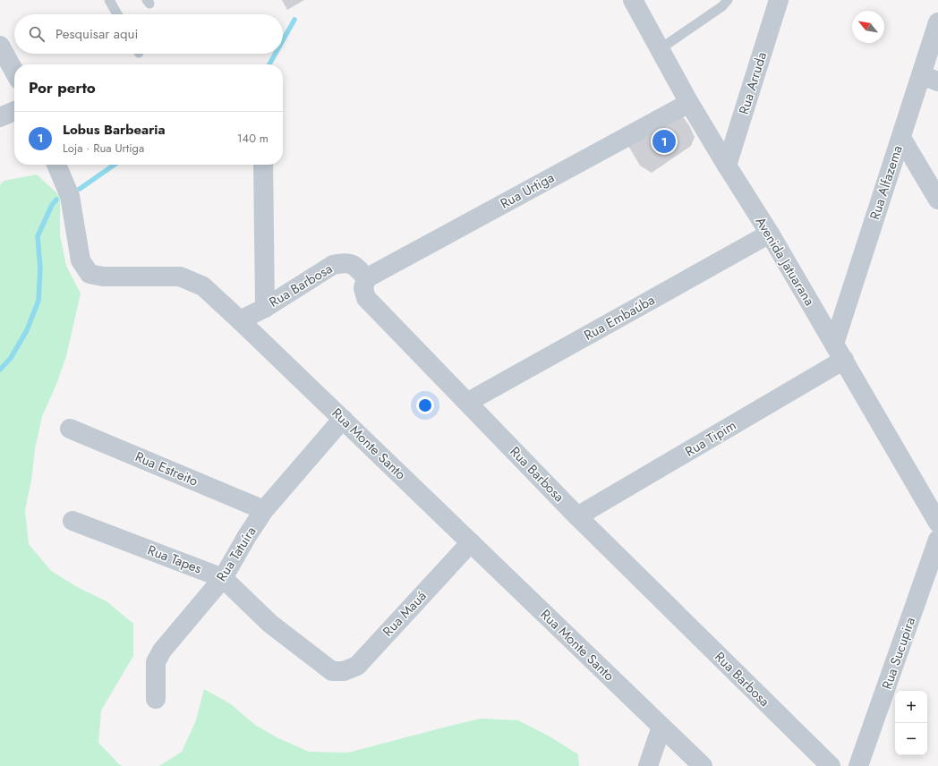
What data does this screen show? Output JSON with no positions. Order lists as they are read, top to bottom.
{
  "streets": {
    "street": [
      "Rua Arruda",
      "Rua Alfazema",
      "Rua Urtiga",
      "Avenida Jatuarana",
      "Rua Barbosa",
      "Rua Embaúba",
      "Rua Tipim",
      "Rua Monte Santo",
      "Rua Estreito",
      "Rua Tatuíra",
      "Rua Tapes",
      "Rua Mauá",
      "Rua Sucupira"
    ]
  },
  "crossings": [
    ["Rua Arruda", "Avenida Jatuarana"],
    ["Rua Alfazema", "Avenida Jatuarana"],
    ["Rua Urtiga", "Avenida Jatuarana"],
    ["Rua Urtiga", "Rua Barbosa"],
    ["Avenida Jatuarana", "Rua Embaúba"],
    ["Avenida Jatuarana", "Rua Tipim"],
    ["Rua Barbosa", "Rua Embaúba"],
    ["Rua Barbosa", "Rua Tipim"],
    ["Rua Barbosa", "Rua Monte Santo"],
    ["Rua Monte Santo", "Rua Tatuíra"],
    ["Rua Monte Santo", "Rua Mauá"],
    ["Rua Estreito", "Rua Tatuíra"],
    ["Rua Tatuíra", "Rua Tapes"],
    ["Rua Tapes", "Rua Mauá"]
  ],
  "north": "top left",
  "page": {
    "search": "Pesquisar aqui",
    "heading": "Por perto",
    "list": [
      {
        "mark": "1",
        "name": "Lobus Barbearia",
        "note": "Loja · Rua Urtiga",
        "value": "140 m"
      }
    ],
    "pins": "1",
    "map_buttons": ["+", "−"]
  }
}
